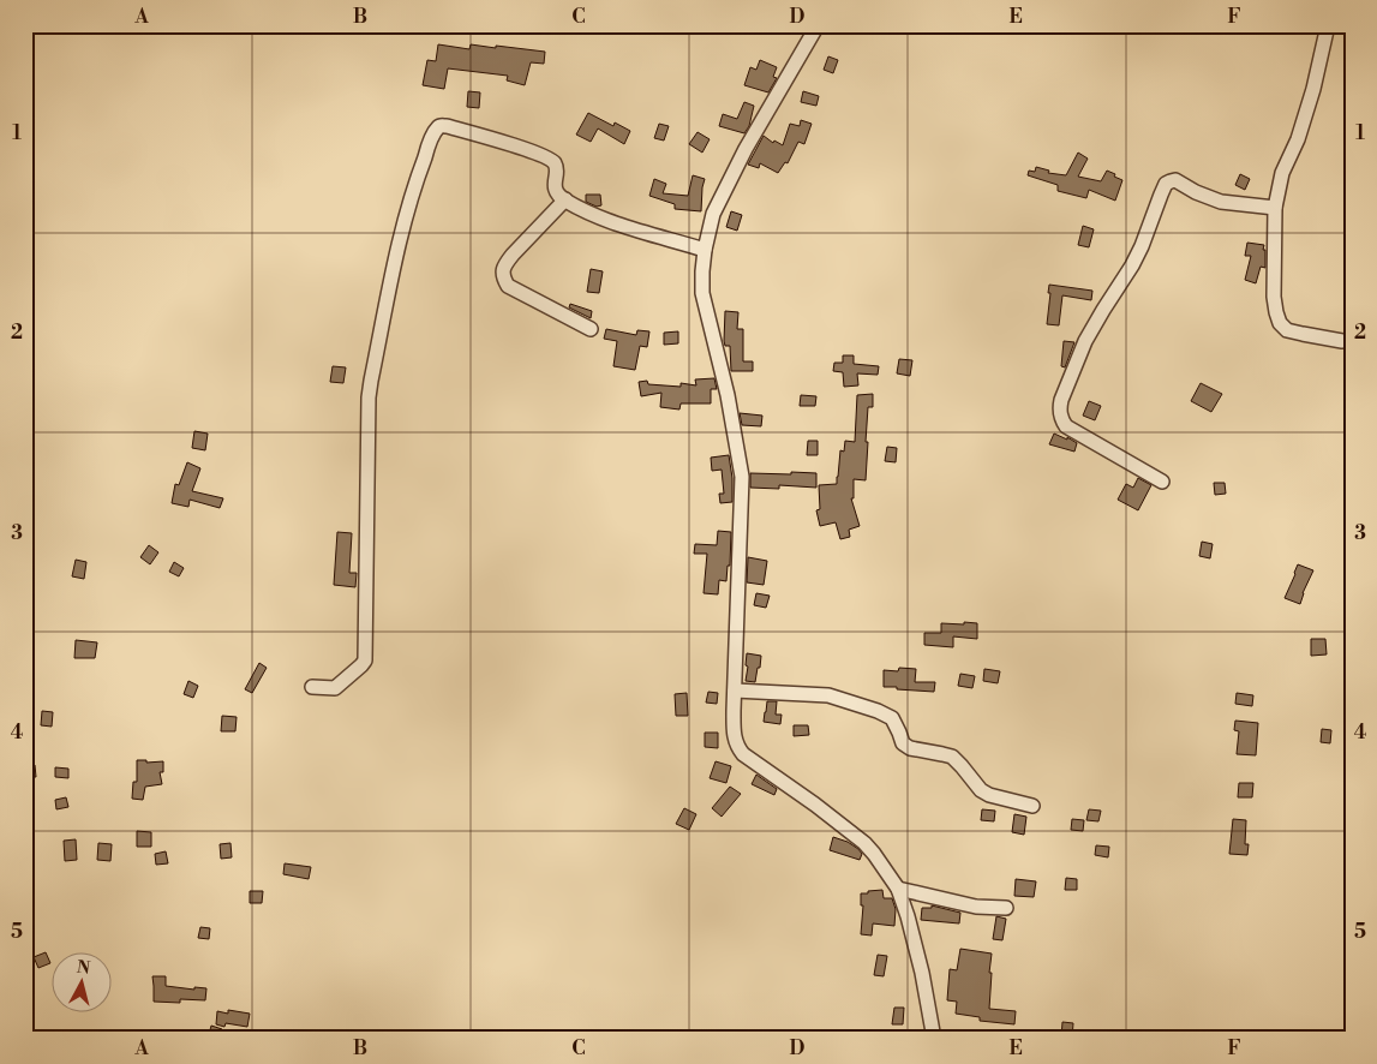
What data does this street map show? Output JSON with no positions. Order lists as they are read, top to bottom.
{
  "north": "top",
  "grid": {
    "columns": [
      "A",
      "B",
      "C",
      "D",
      "E",
      "F"
    ],
    "rows": [
      "1",
      "2",
      "3",
      "4",
      "5"
    ]
  }
}
